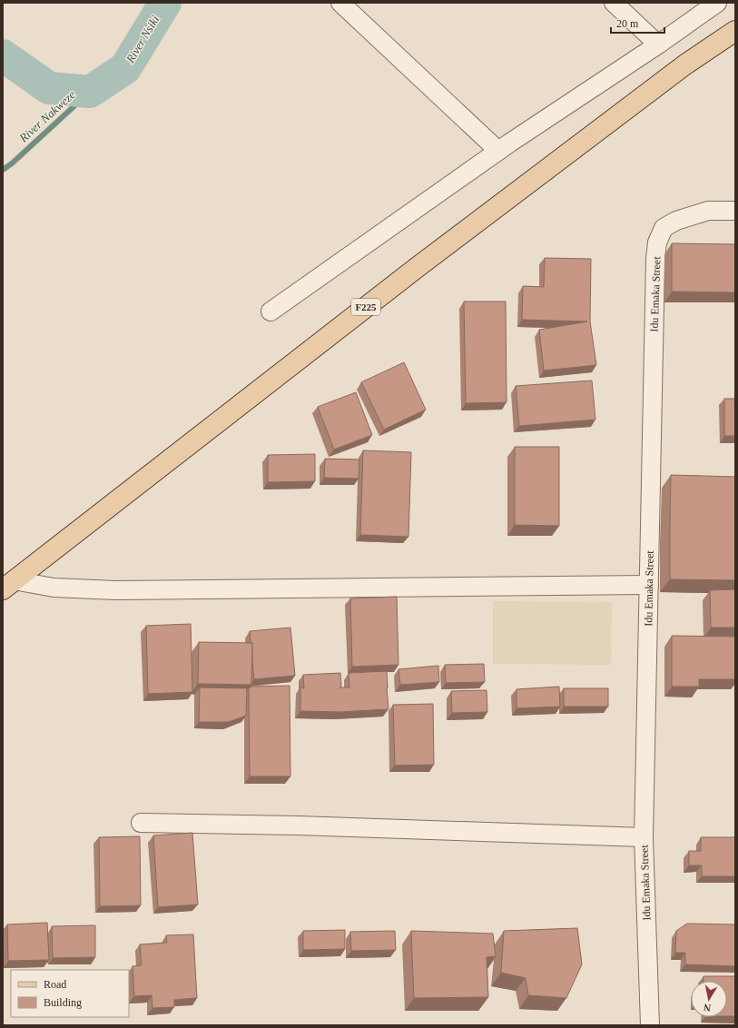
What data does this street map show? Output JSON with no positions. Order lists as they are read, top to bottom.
{
  "streets": {
    "main road": ["F225"],
    "street": ["Idu Emaka Street"]
  },
  "water": ["River Nsiki", "River Nakweze"],
  "legend": ["Road", "Building"],
  "scale_bar": "20 m",
  "north": "bottom"
}
